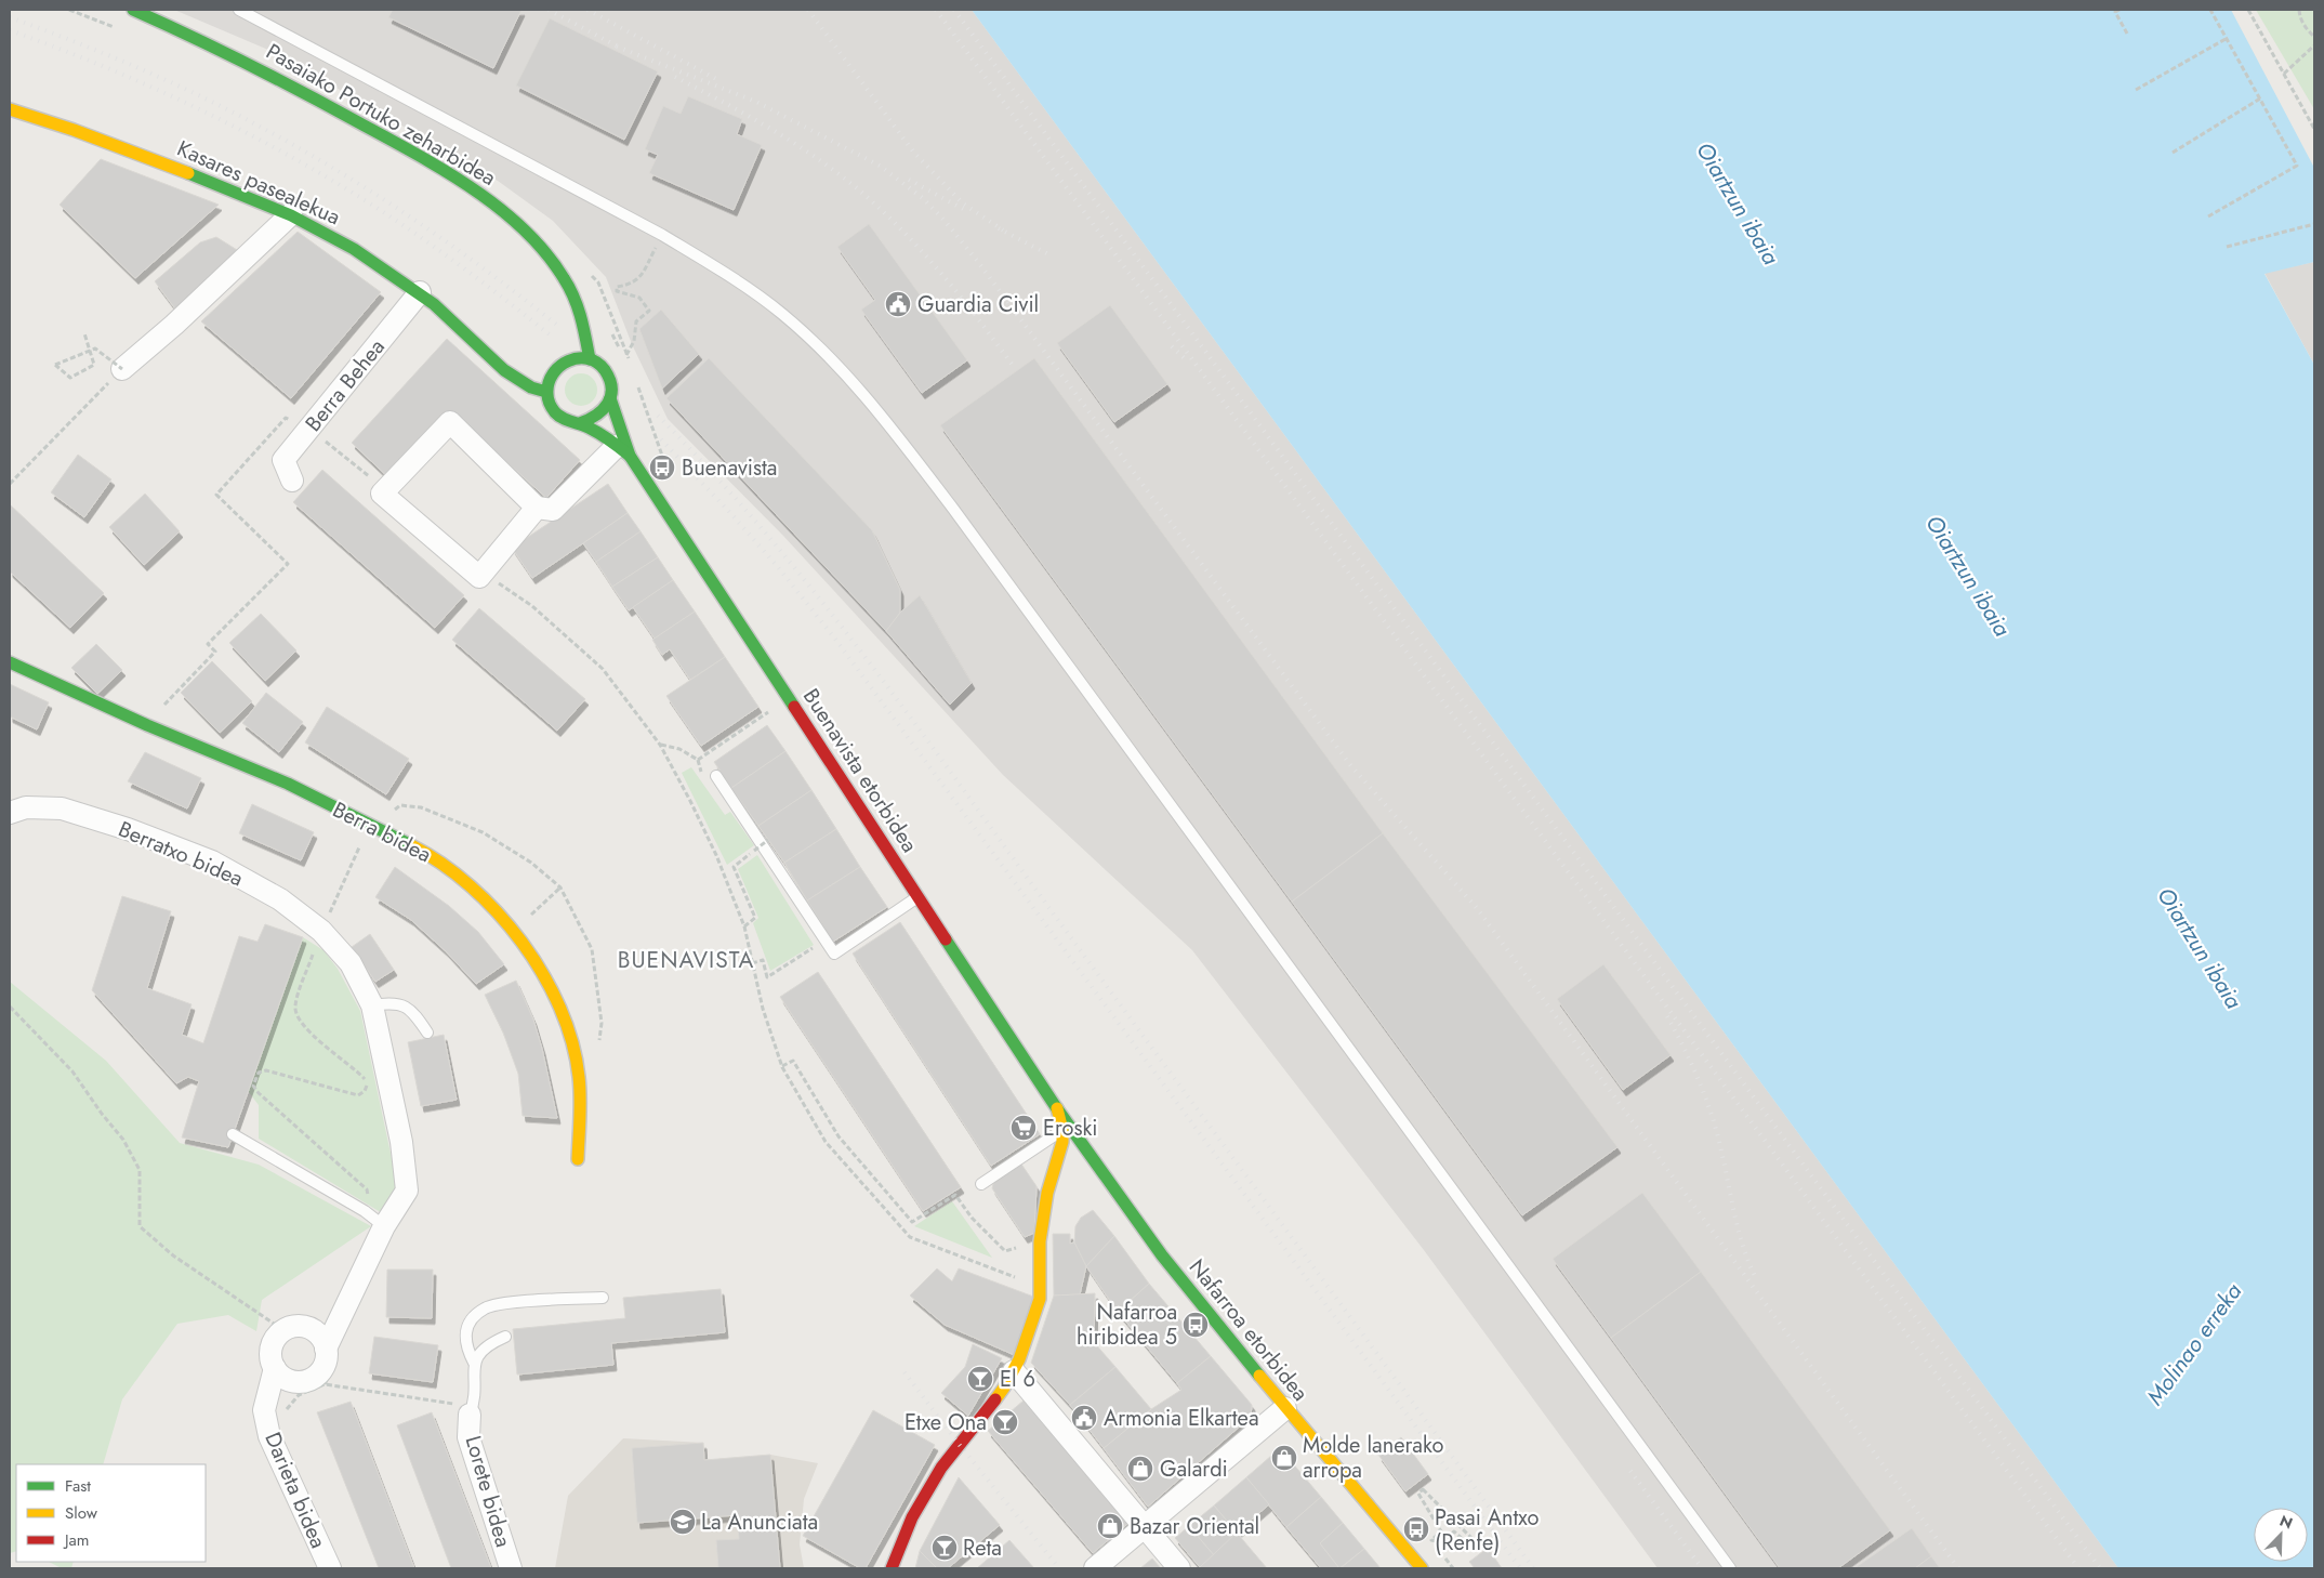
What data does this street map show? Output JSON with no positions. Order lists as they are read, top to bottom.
{
  "streets": {
    "main road": [
      "Pasaiako Portuko zeharbidea",
      "Kasares pasealekua",
      "Buenavista etorbidea",
      "Berra bidea",
      "Nafarroa etorbidea"
    ],
    "street": [
      "Berra Behea",
      "Berratxo bidea",
      "Darieta bidea",
      "Lorete bidea"
    ]
  },
  "crossings": [
    ["Pasaiako Portuko zeharbidea", "Kasares pasealekua"],
    ["Pasaiako Portuko zeharbidea", "Buenavista etorbidea"],
    ["Kasares pasealekua", "Berra Behea"],
    ["Kasares pasealekua", "Buenavista etorbidea"],
    ["Buenavista etorbidea", "Nafarroa etorbidea"]
  ],
  "districts": ["BUENAVISTA"],
  "water": ["Oiartzun ibaia", "Molinao erreka"],
  "places": {
    "public building": ["Guardia Civil", "Armonia Elkartea"],
    "bus stop": ["Buenavista", "Nafarroa hiribidea 5", "Pasai Antxo (Renfe)"],
    "supermarket": ["Eroski"],
    "bar": ["El 6", "Etxe Ona", "Reta"],
    "shop": ["Molde lanerako arropa", "Galardi", "Bazar Oriental"],
    "school or university": ["La Anunciata"]
  },
  "legend": ["Fast", "Slow", "Jam"],
  "north": "top right"
}
